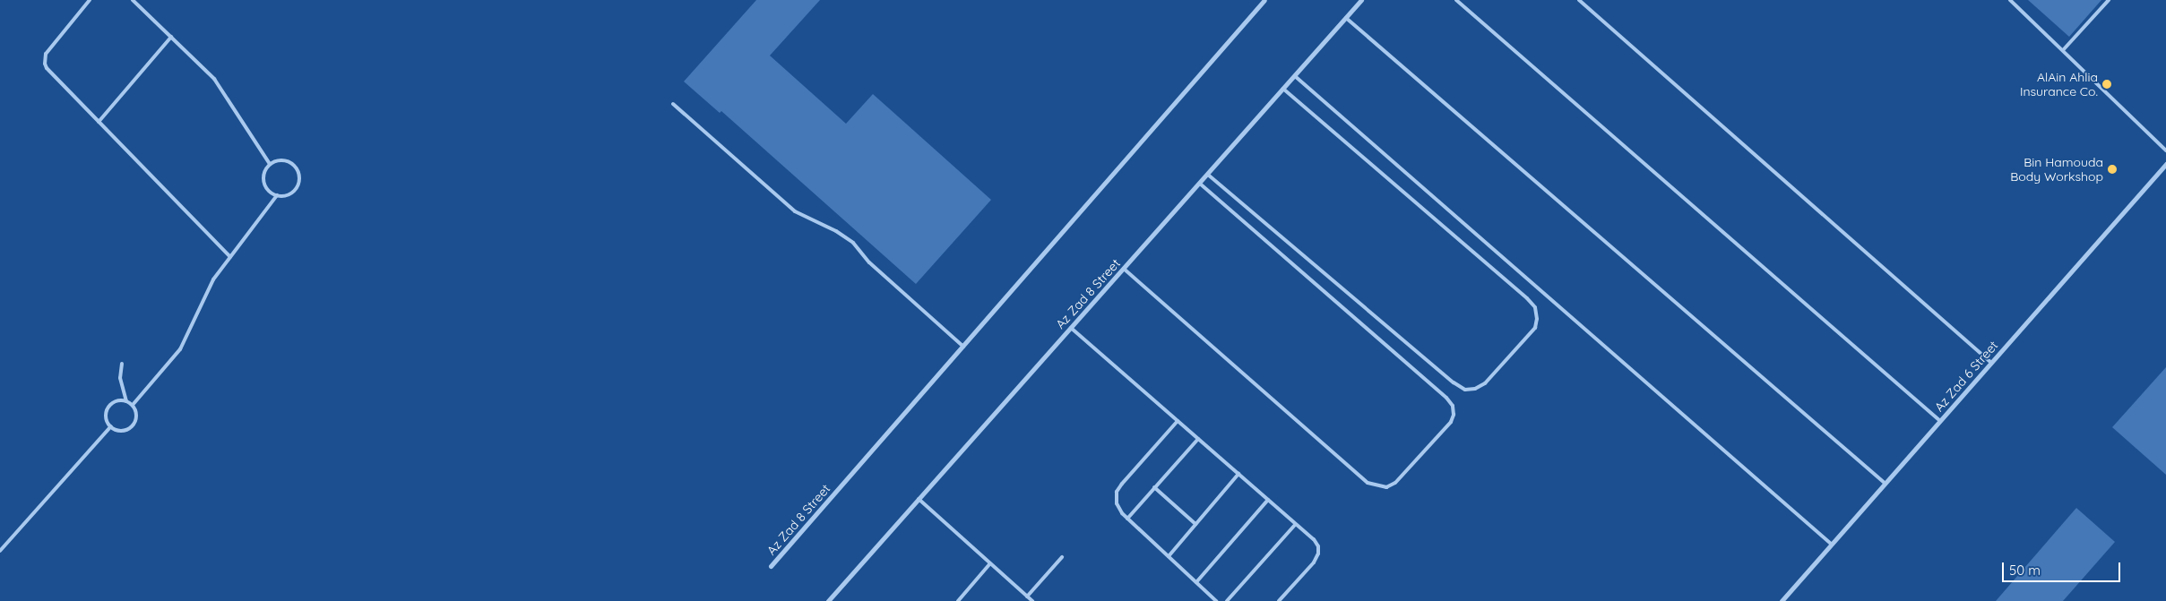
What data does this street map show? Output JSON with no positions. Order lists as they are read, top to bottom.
{
  "streets": {
    "street": ["Az Zad 8 Street", "Az Zad 6 Street"]
  },
  "places": ["AlAin Ahlia Insurance Co.", "Bin Hamouda Body Workshop"],
  "scale_bar": "50 m"
}
